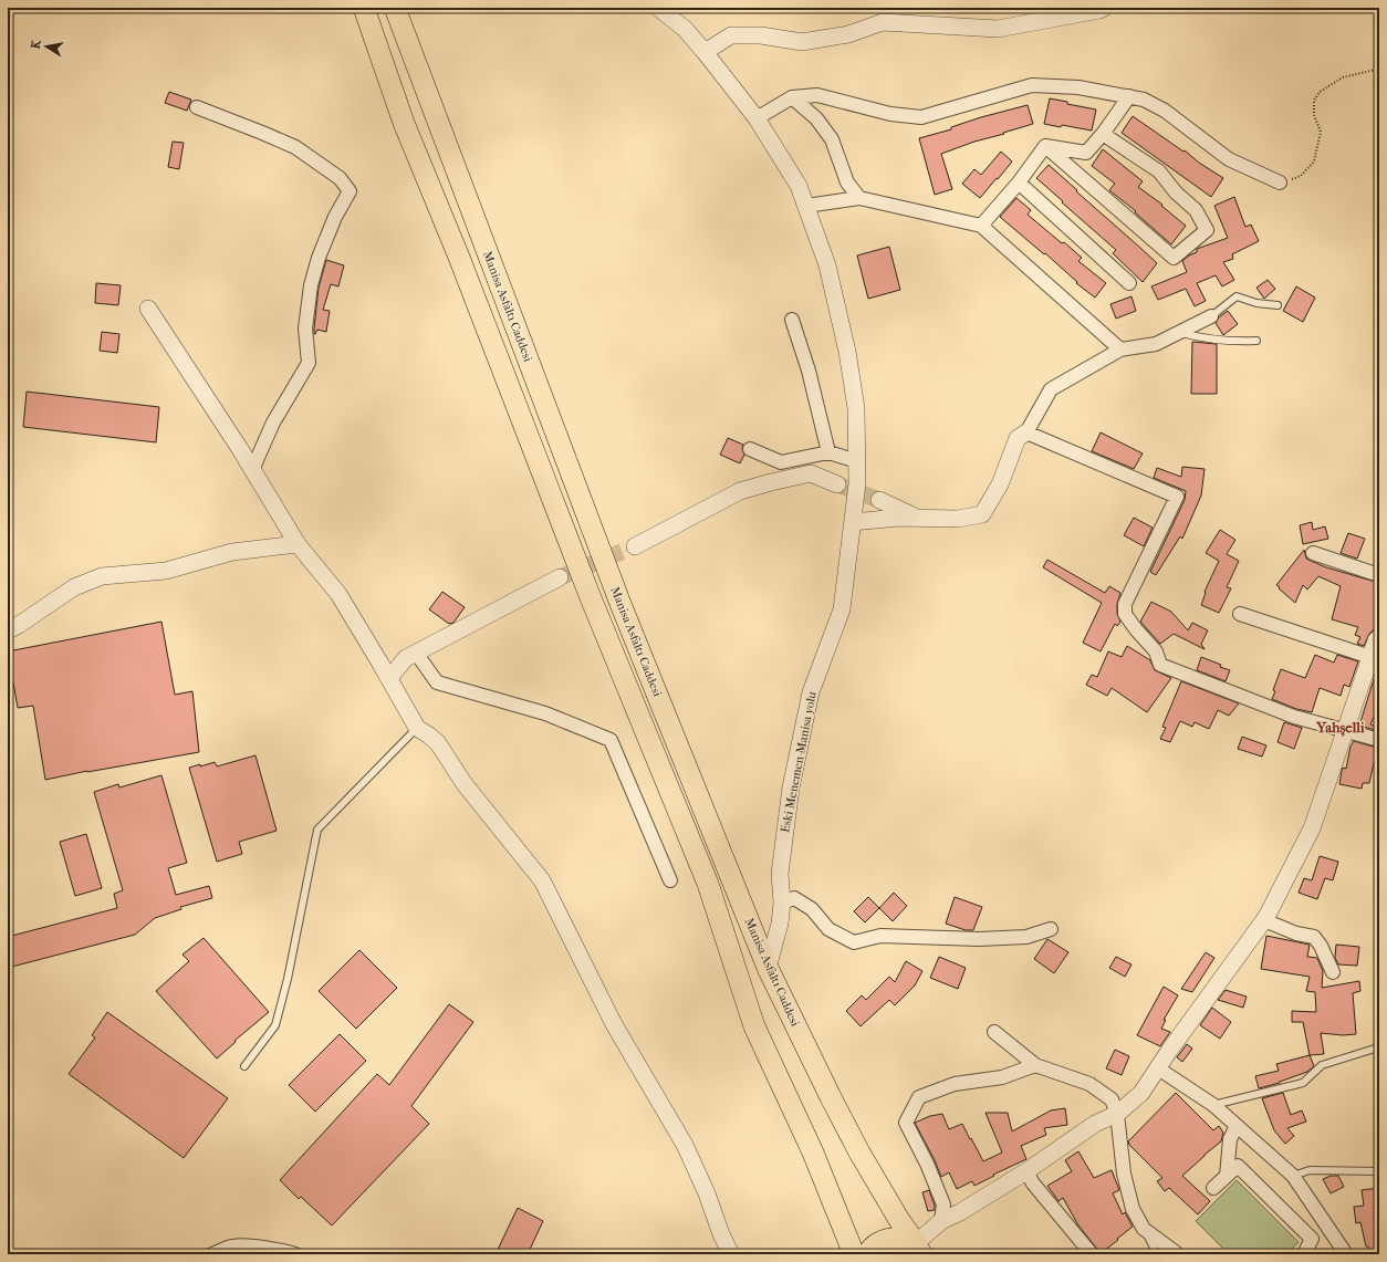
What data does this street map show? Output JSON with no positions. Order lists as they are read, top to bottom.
{
  "streets": {
    "highway": ["Manisa Asfaltı Caddesi"],
    "street": ["Eski Menemen-Manisa yolu"]
  },
  "crossings": [
    ["Manisa Asfaltı Caddesi", "Eski Menemen-Manisa yolu"]
  ],
  "districts": ["Yahşelli"],
  "north": "left"
}
